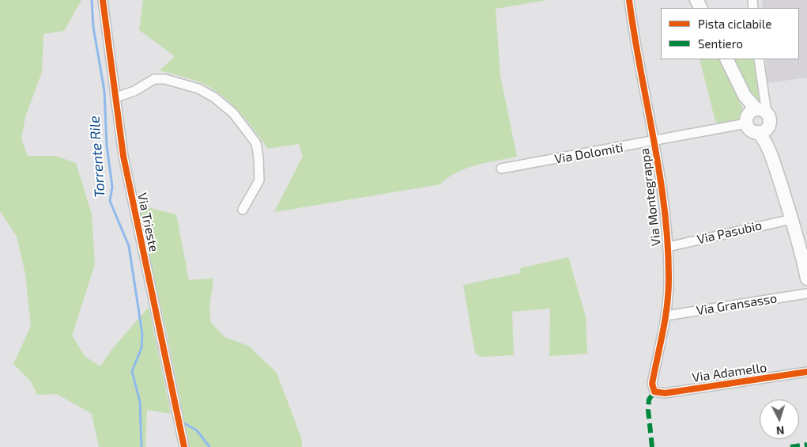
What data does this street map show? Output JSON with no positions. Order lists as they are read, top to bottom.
{
  "streets": {
    "street": [
      "Via Dolomiti",
      "Via Montegrappa",
      "Via Trieste",
      "Via Pasubio",
      "Via Gransasso",
      "Via Adamello"
    ]
  },
  "crossings": [
    ["Via Dolomiti", "Via Montegrappa"],
    ["Via Montegrappa", "Via Pasubio"],
    ["Via Montegrappa", "Via Gransasso"],
    ["Via Montegrappa", "Via Adamello"]
  ],
  "water": ["Torrente Rile"],
  "legend": ["Pista ciclabile", "Sentiero"],
  "north": "bottom"
}
